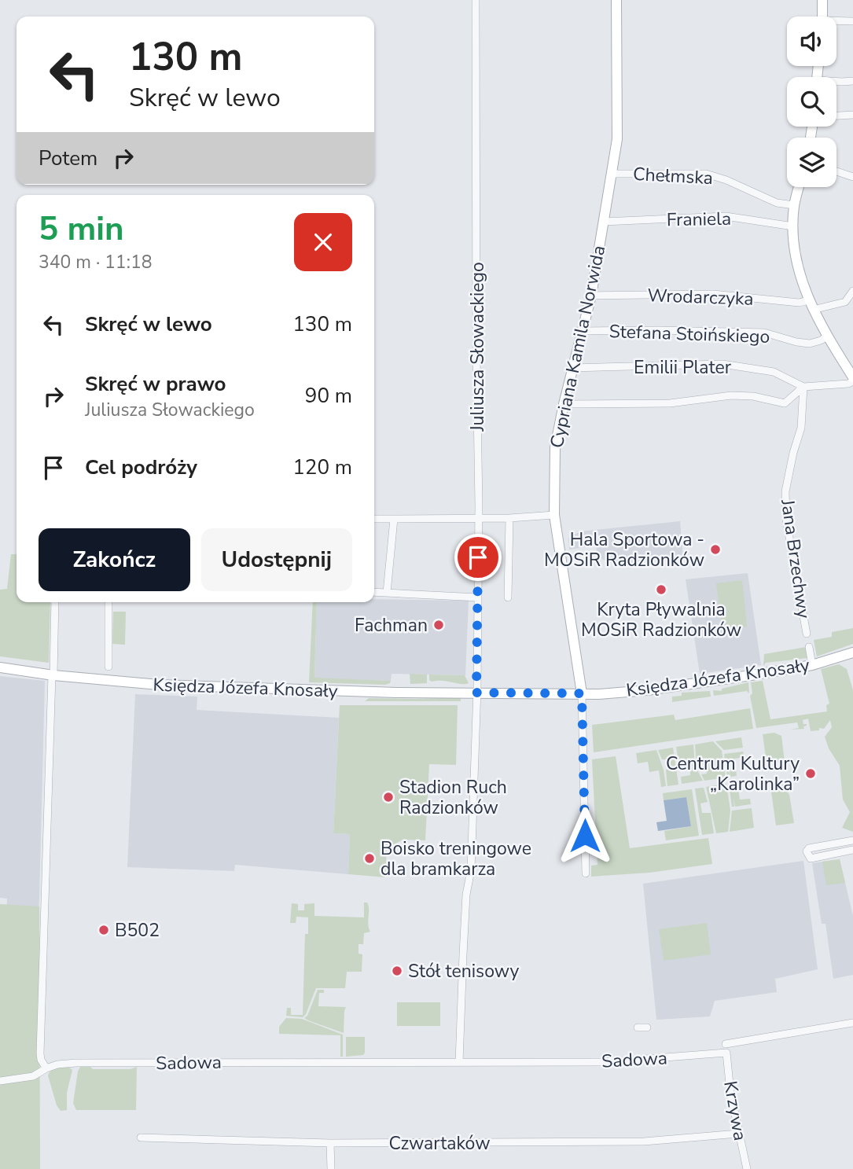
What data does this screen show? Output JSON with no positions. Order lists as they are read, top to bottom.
{
  "streets": {
    "street": [
      "Chełmska",
      "Franiela",
      "Wrodarczyka",
      "Stefana Stoińskiego",
      "Juliusza Słowackiego",
      "Cypriana Kamila Norwida",
      "Emilii Plater",
      "Jana Brzechwy",
      "Księdza Józefa Knosały",
      "Sadowa",
      "Krzywa",
      "Czwartaków"
    ]
  },
  "crossings": [
    ["Chełmska", "Cypriana Kamila Norwida"],
    ["Franiela", "Cypriana Kamila Norwida"],
    ["Wrodarczyka", "Cypriana Kamila Norwida"],
    ["Stefana Stoińskiego", "Cypriana Kamila Norwida"],
    ["Juliusza Słowackiego", "Księdza Józefa Knosały"],
    ["Cypriana Kamila Norwida", "Emilii Plater"],
    ["Cypriana Kamila Norwida", "Księdza Józefa Knosały"],
    ["Emilii Plater", "Jana Brzechwy"],
    ["Sadowa", "Krzywa"],
    ["Krzywa", "Czwartaków"]
  ],
  "places": [
    "Hala Sportowa - MOSiR Radzionków",
    "Kryta Pływalnia MOSiR Radzionków",
    "Fachman",
    "Centrum Kultury „Karolinka”",
    "Stadion Ruch Radzionków",
    "Boisko treningowe dla bramkarza",
    "B502",
    "Stół tenisowy"
  ],
  "page": {
    "turn": ["130 m", "Skręć w lewo"],
    "then": "Potem",
    "heading": ["5 min", "340 m · 11:18"],
    "list": [
      {
        "name": "Skręć w lewo",
        "value": "130 m"
      },
      {
        "name": "Skręć w prawo",
        "note": "Juliusza Słowackiego",
        "value": "90 m"
      },
      {
        "name": "Cel podróży",
        "value": "120 m"
      }
    ],
    "buttons": ["Zakończ", "Udostępnij"]
  }
}
